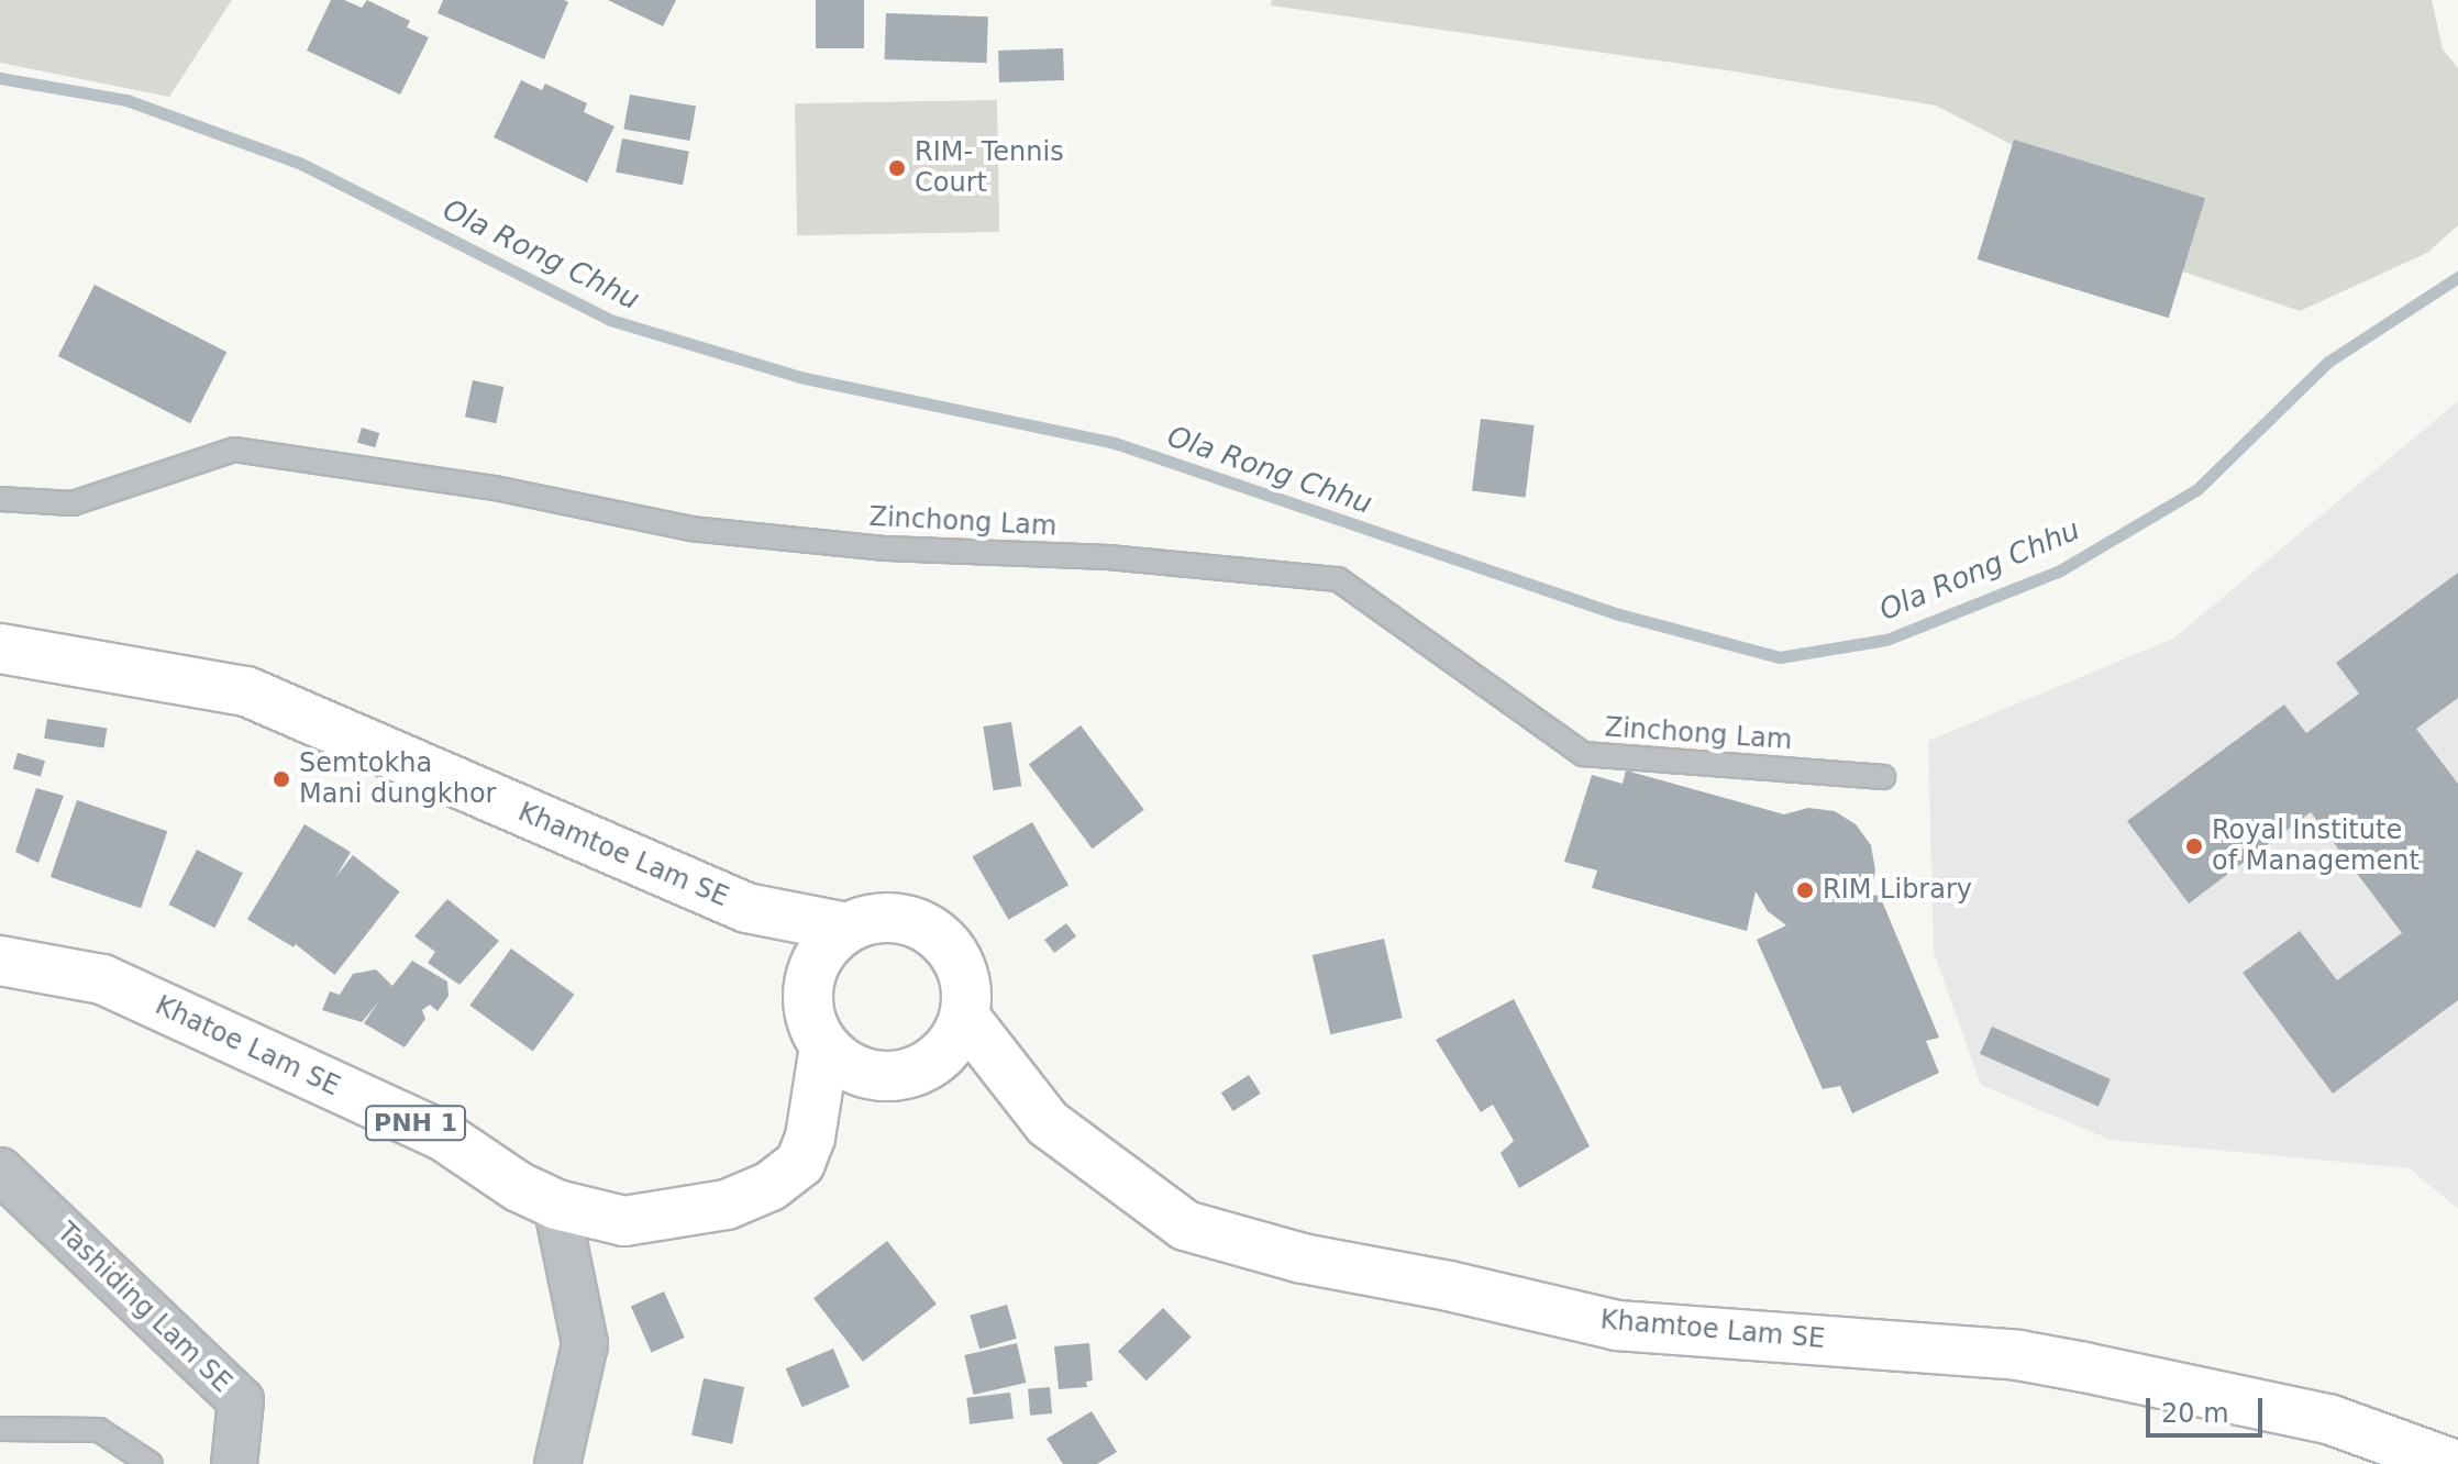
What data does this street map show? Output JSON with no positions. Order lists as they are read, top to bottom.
{
  "streets": {
    "main road": ["Khamtoe Lam SE", "Khatoe Lam SE", "PNH 1"],
    "street": ["Tashiding Lam SE"],
    "lane": ["Zinchong Lam"]
  },
  "crossings": [
    ["Khamtoe Lam SE", "Khatoe Lam SE"]
  ],
  "water": ["Ola Rong Chhu"],
  "places": [
    "RIM- Tennis Court",
    "Semtokha Mani dungkhor",
    "Royal Institute of Management",
    "RIM Library"
  ],
  "scale_bar": "20 m"
}
